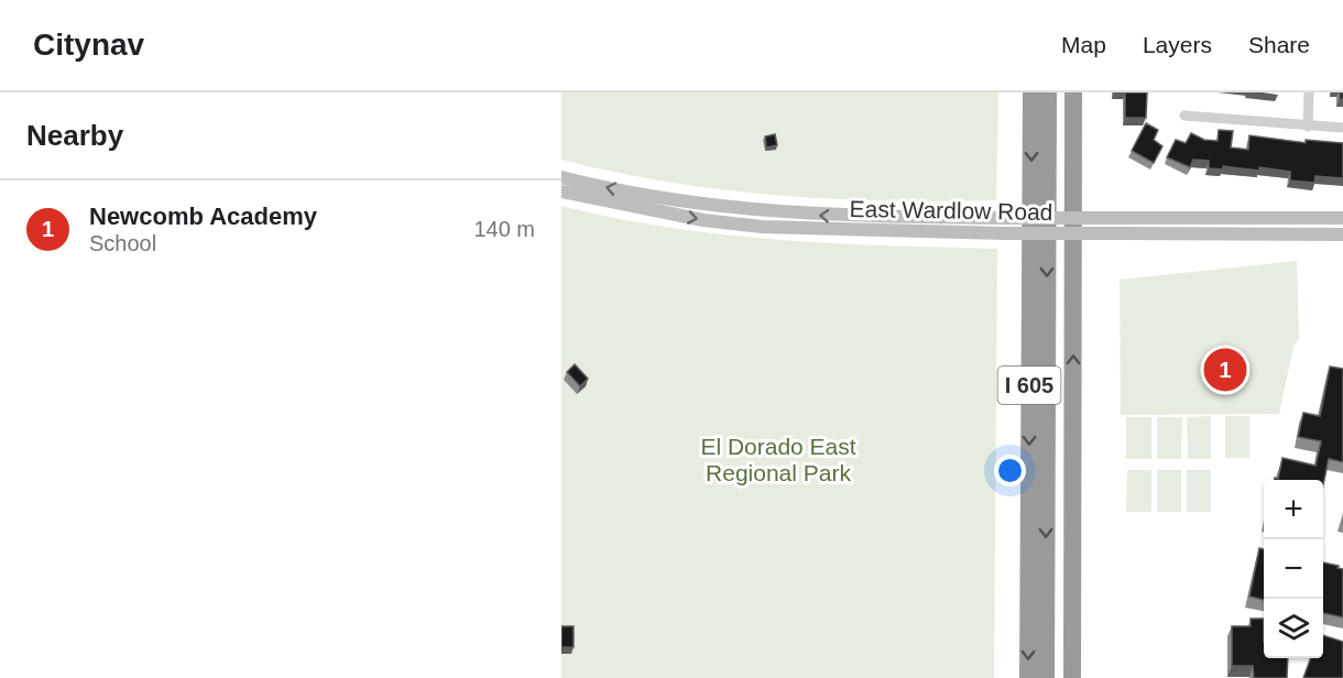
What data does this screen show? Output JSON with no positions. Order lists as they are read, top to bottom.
{
  "streets": {
    "highway": ["I 605"],
    "main road": ["East Wardlow Road"]
  },
  "parks": ["El Dorado East Regional Park"],
  "page": {
    "header": "Citynav",
    "nav": ["Map", "Layers", "Share"],
    "heading": "Nearby",
    "list": [
      {
        "mark": "1",
        "name": "Newcomb Academy",
        "note": "School",
        "value": "140 m"
      }
    ],
    "pins": "1",
    "map_buttons": ["+", "−"]
  }
}
